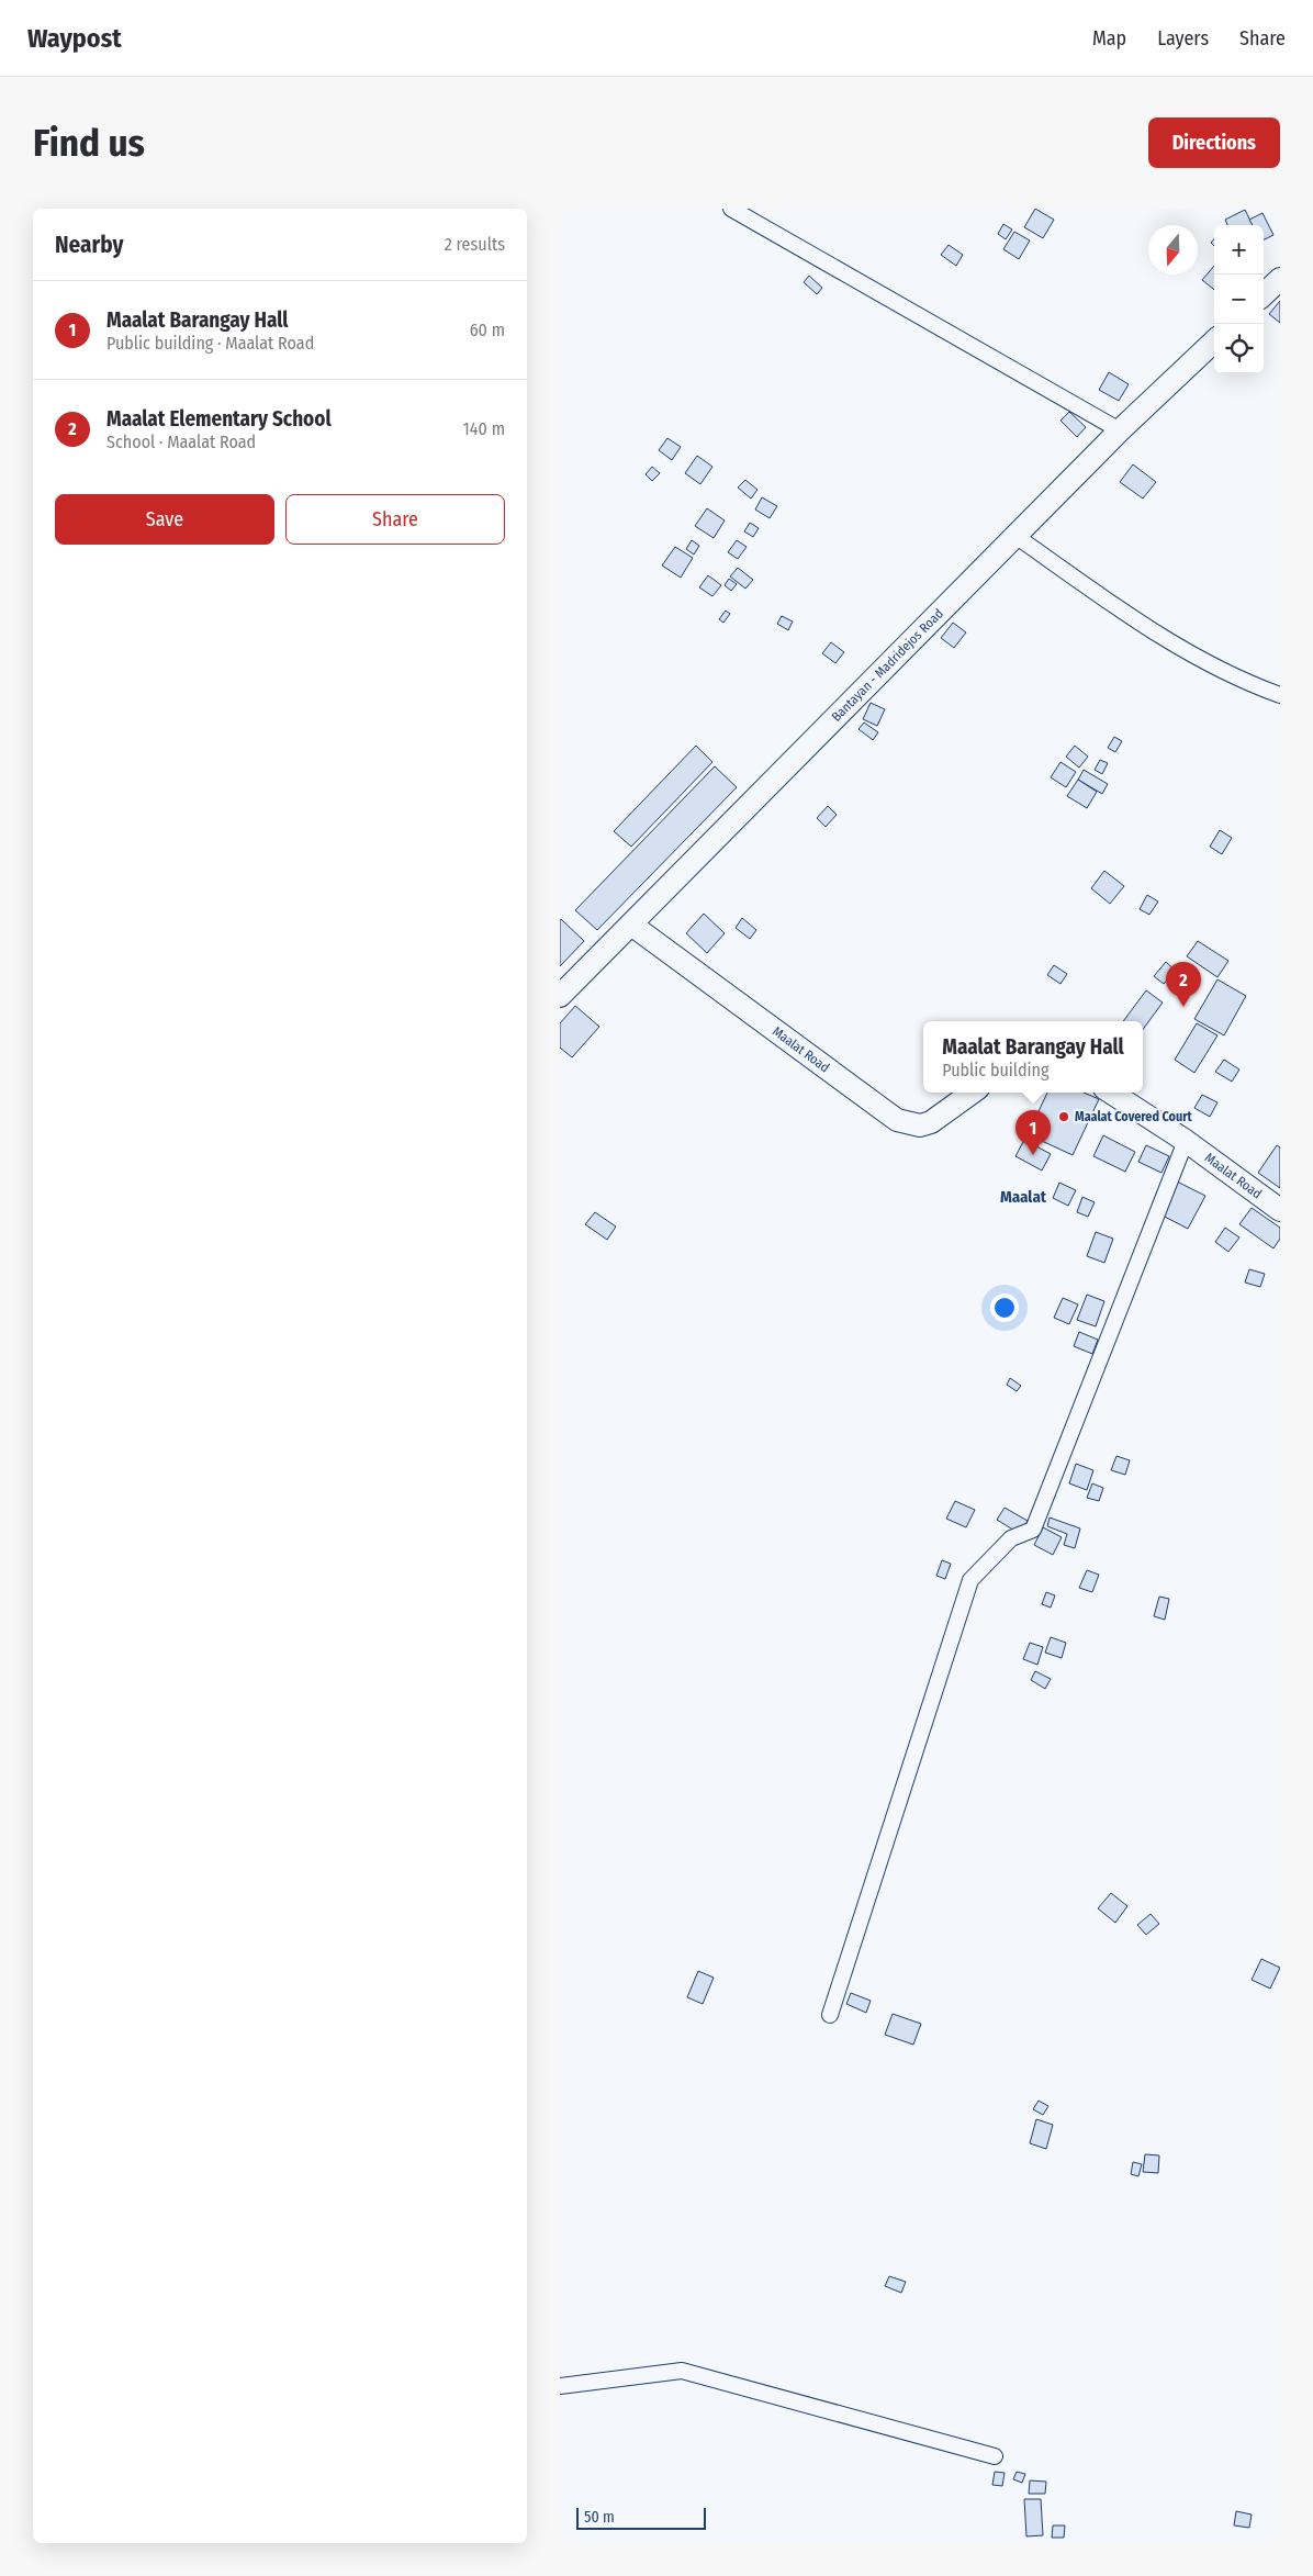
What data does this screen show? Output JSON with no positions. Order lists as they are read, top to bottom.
{
  "streets": {
    "main road": ["Bantayan - Madridejos Road", "Maalat Road"]
  },
  "crossings": [
    ["Bantayan - Madridejos Road", "Maalat Road"]
  ],
  "districts": ["Maalat"],
  "places": ["Maalat Covered Court"],
  "scale_bar": "50 m",
  "north": "bottom",
  "page": {
    "header": "Waypost",
    "nav": ["Map", "Layers", "Share"],
    "buttons": [
      "Directions",
      ["Save", "Share"]
    ],
    "title": "Find us",
    "heading": ["Nearby", "2 results"],
    "map_buttons": ["+", "−"],
    "list": [
      {
        "mark": "1",
        "name": "Maalat Barangay Hall",
        "note": "Public building · Maalat Road",
        "value": "60 m"
      },
      {
        "mark": "2",
        "name": "Maalat Elementary School",
        "note": "School · Maalat Road",
        "value": "140 m"
      }
    ],
    "pins": ["2", "1"],
    "popup": ["Maalat Barangay Hall", "Public building"],
    "scale": "50 m"
  }
}
